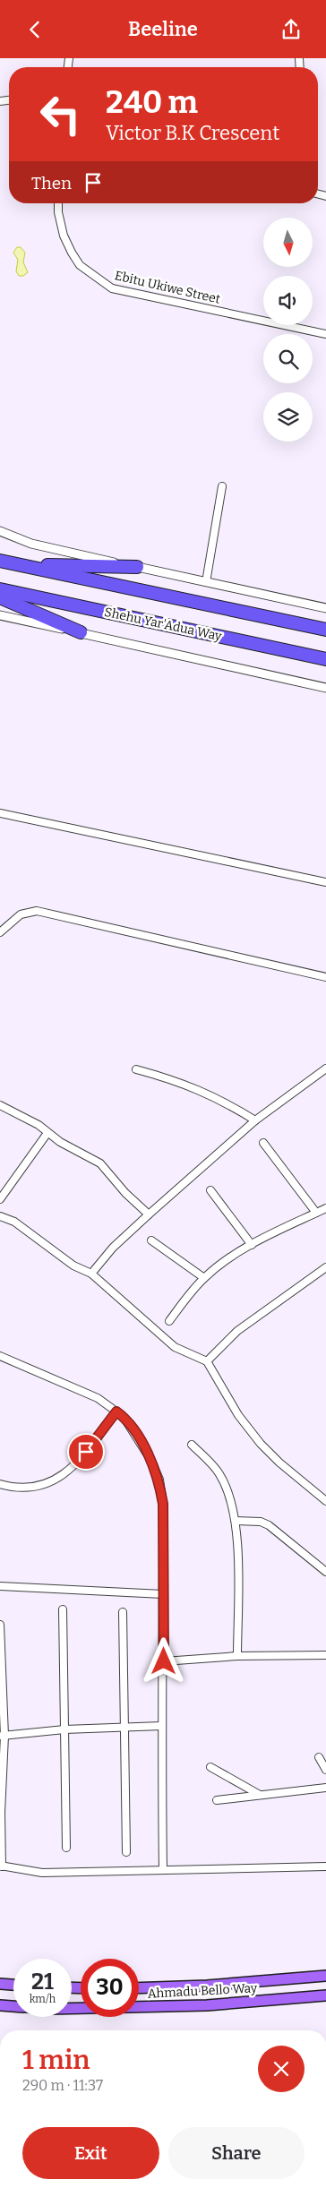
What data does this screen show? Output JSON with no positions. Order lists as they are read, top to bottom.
{
  "streets": {
    "highway": ["Shehu Yar'Adua Way"],
    "main road": ["Ahmadu Bello Way"],
    "street": ["Ebitu Ukiwe Street"]
  },
  "north": "bottom",
  "page": {
    "header": "Beeline",
    "turn": ["240 m", "Victor B.K Crescent"],
    "then": "Then",
    "speed": "21 km/h",
    "limit": "30",
    "heading": ["1 min", "290 m · 11:37"],
    "buttons": ["Exit", "Share"]
  }
}
